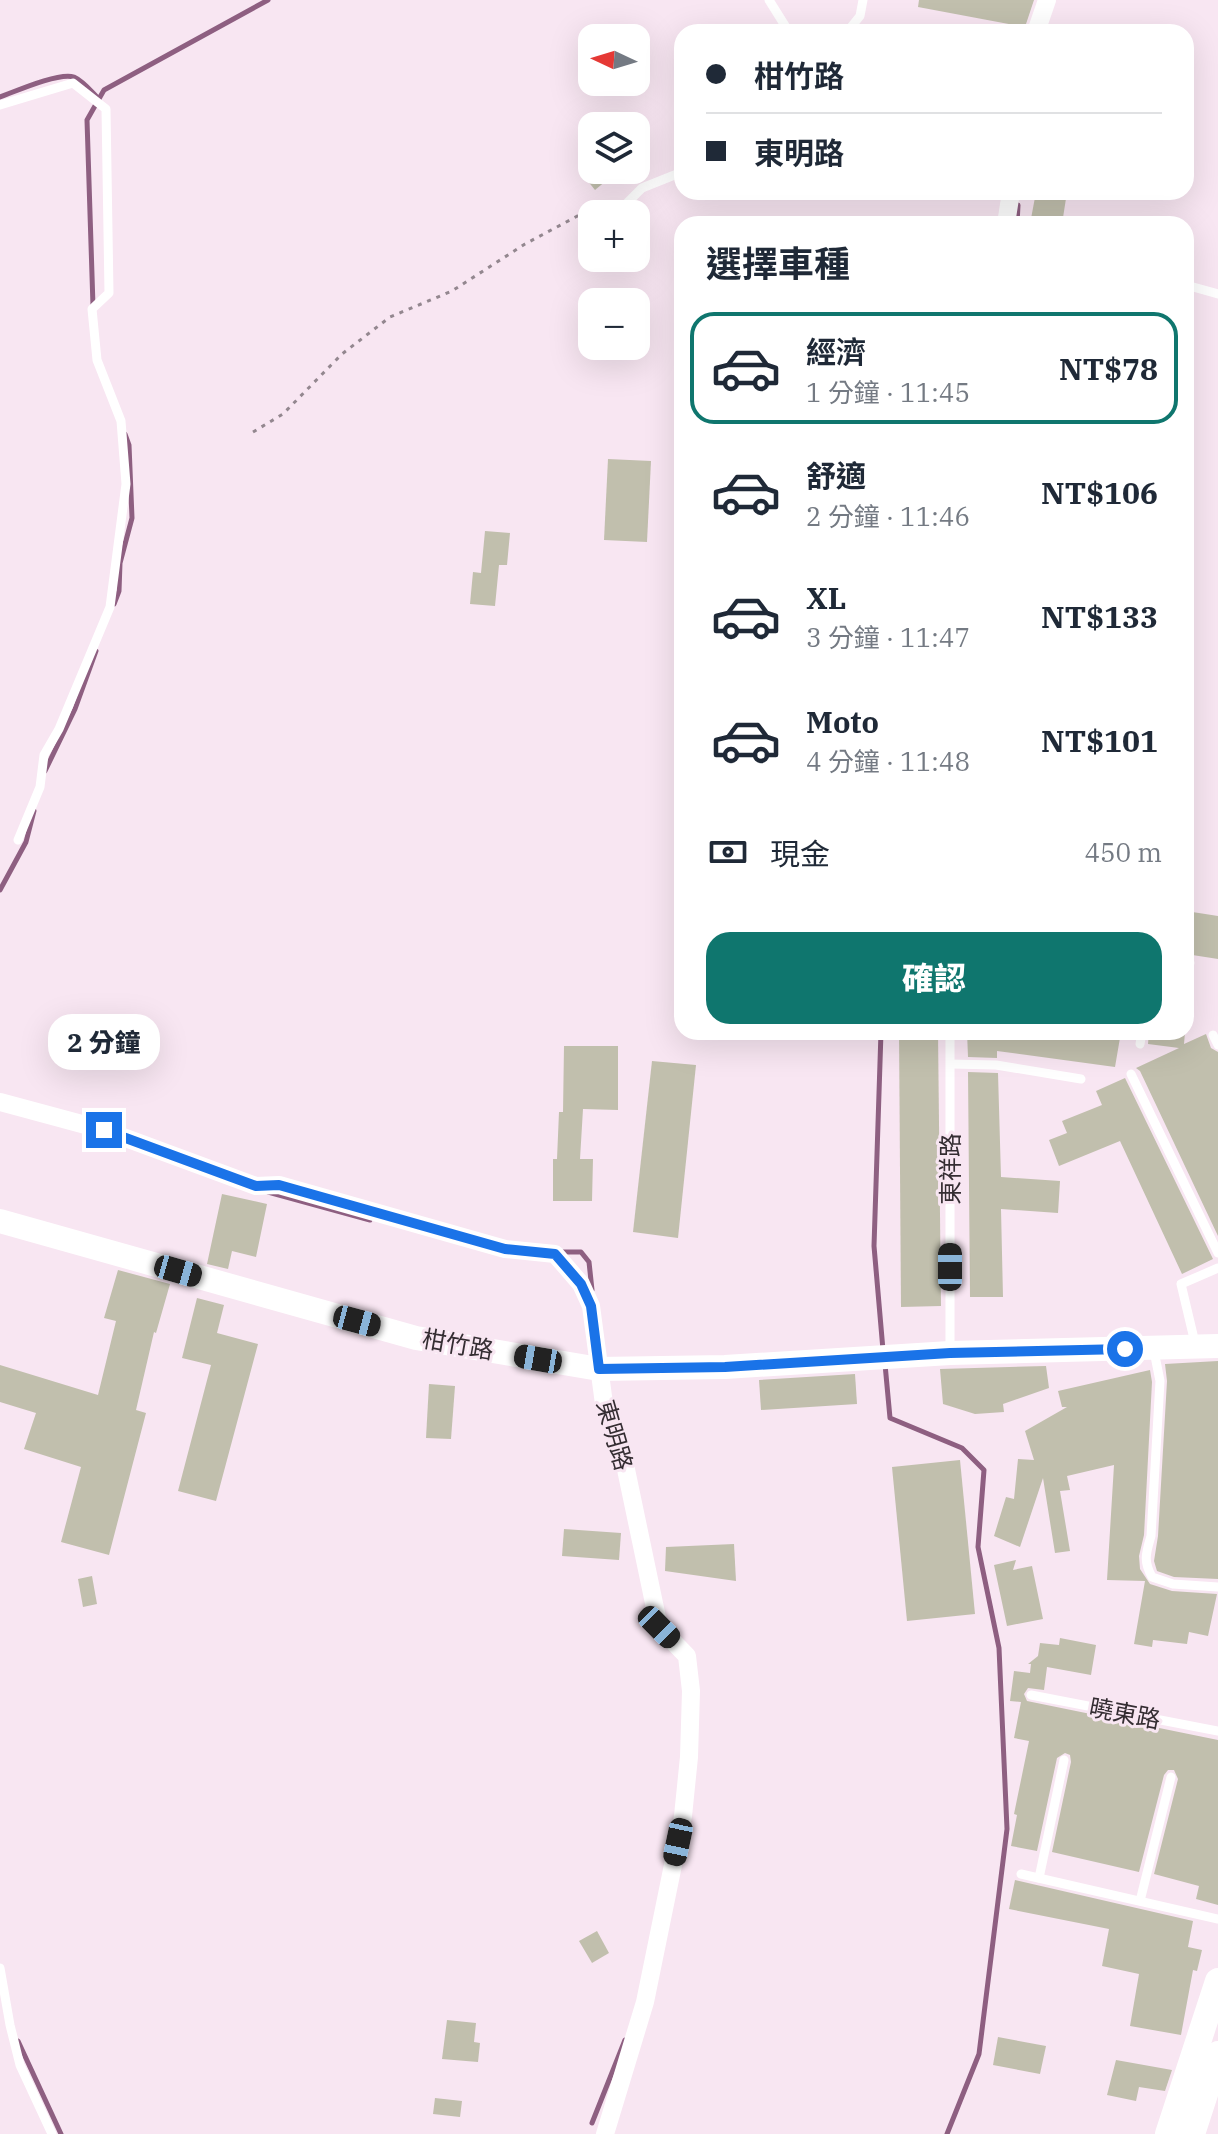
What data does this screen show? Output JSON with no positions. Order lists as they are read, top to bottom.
{
  "streets": {
    "street": ["柑竹路", "東明路"],
    "lane": ["東祥路", "曉東路"]
  },
  "crossings": [
    ["東祥路", "柑竹路"],
    ["柑竹路", "東明路"]
  ],
  "north": "left",
  "page": {
    "map_buttons": ["+", "−"],
    "banner": ["柑竹路", "東明路"],
    "heading": "選擇車種",
    "list": [
      {
        "name": "經濟",
        "note": "1 分鐘 · 11:45",
        "value": "NT$78"
      },
      {
        "name": "舒適",
        "note": "2 分鐘 · 11:46",
        "value": "NT$106"
      },
      {
        "name": "XL",
        "note": "3 分鐘 · 11:47",
        "value": "NT$133"
      },
      {
        "name": "Moto",
        "note": "4 分鐘 · 11:48",
        "value": "NT$101"
      }
    ],
    "pay": ["現金", "450 m"],
    "buttons": "確認",
    "bubble": "2 分鐘"
  }
}
